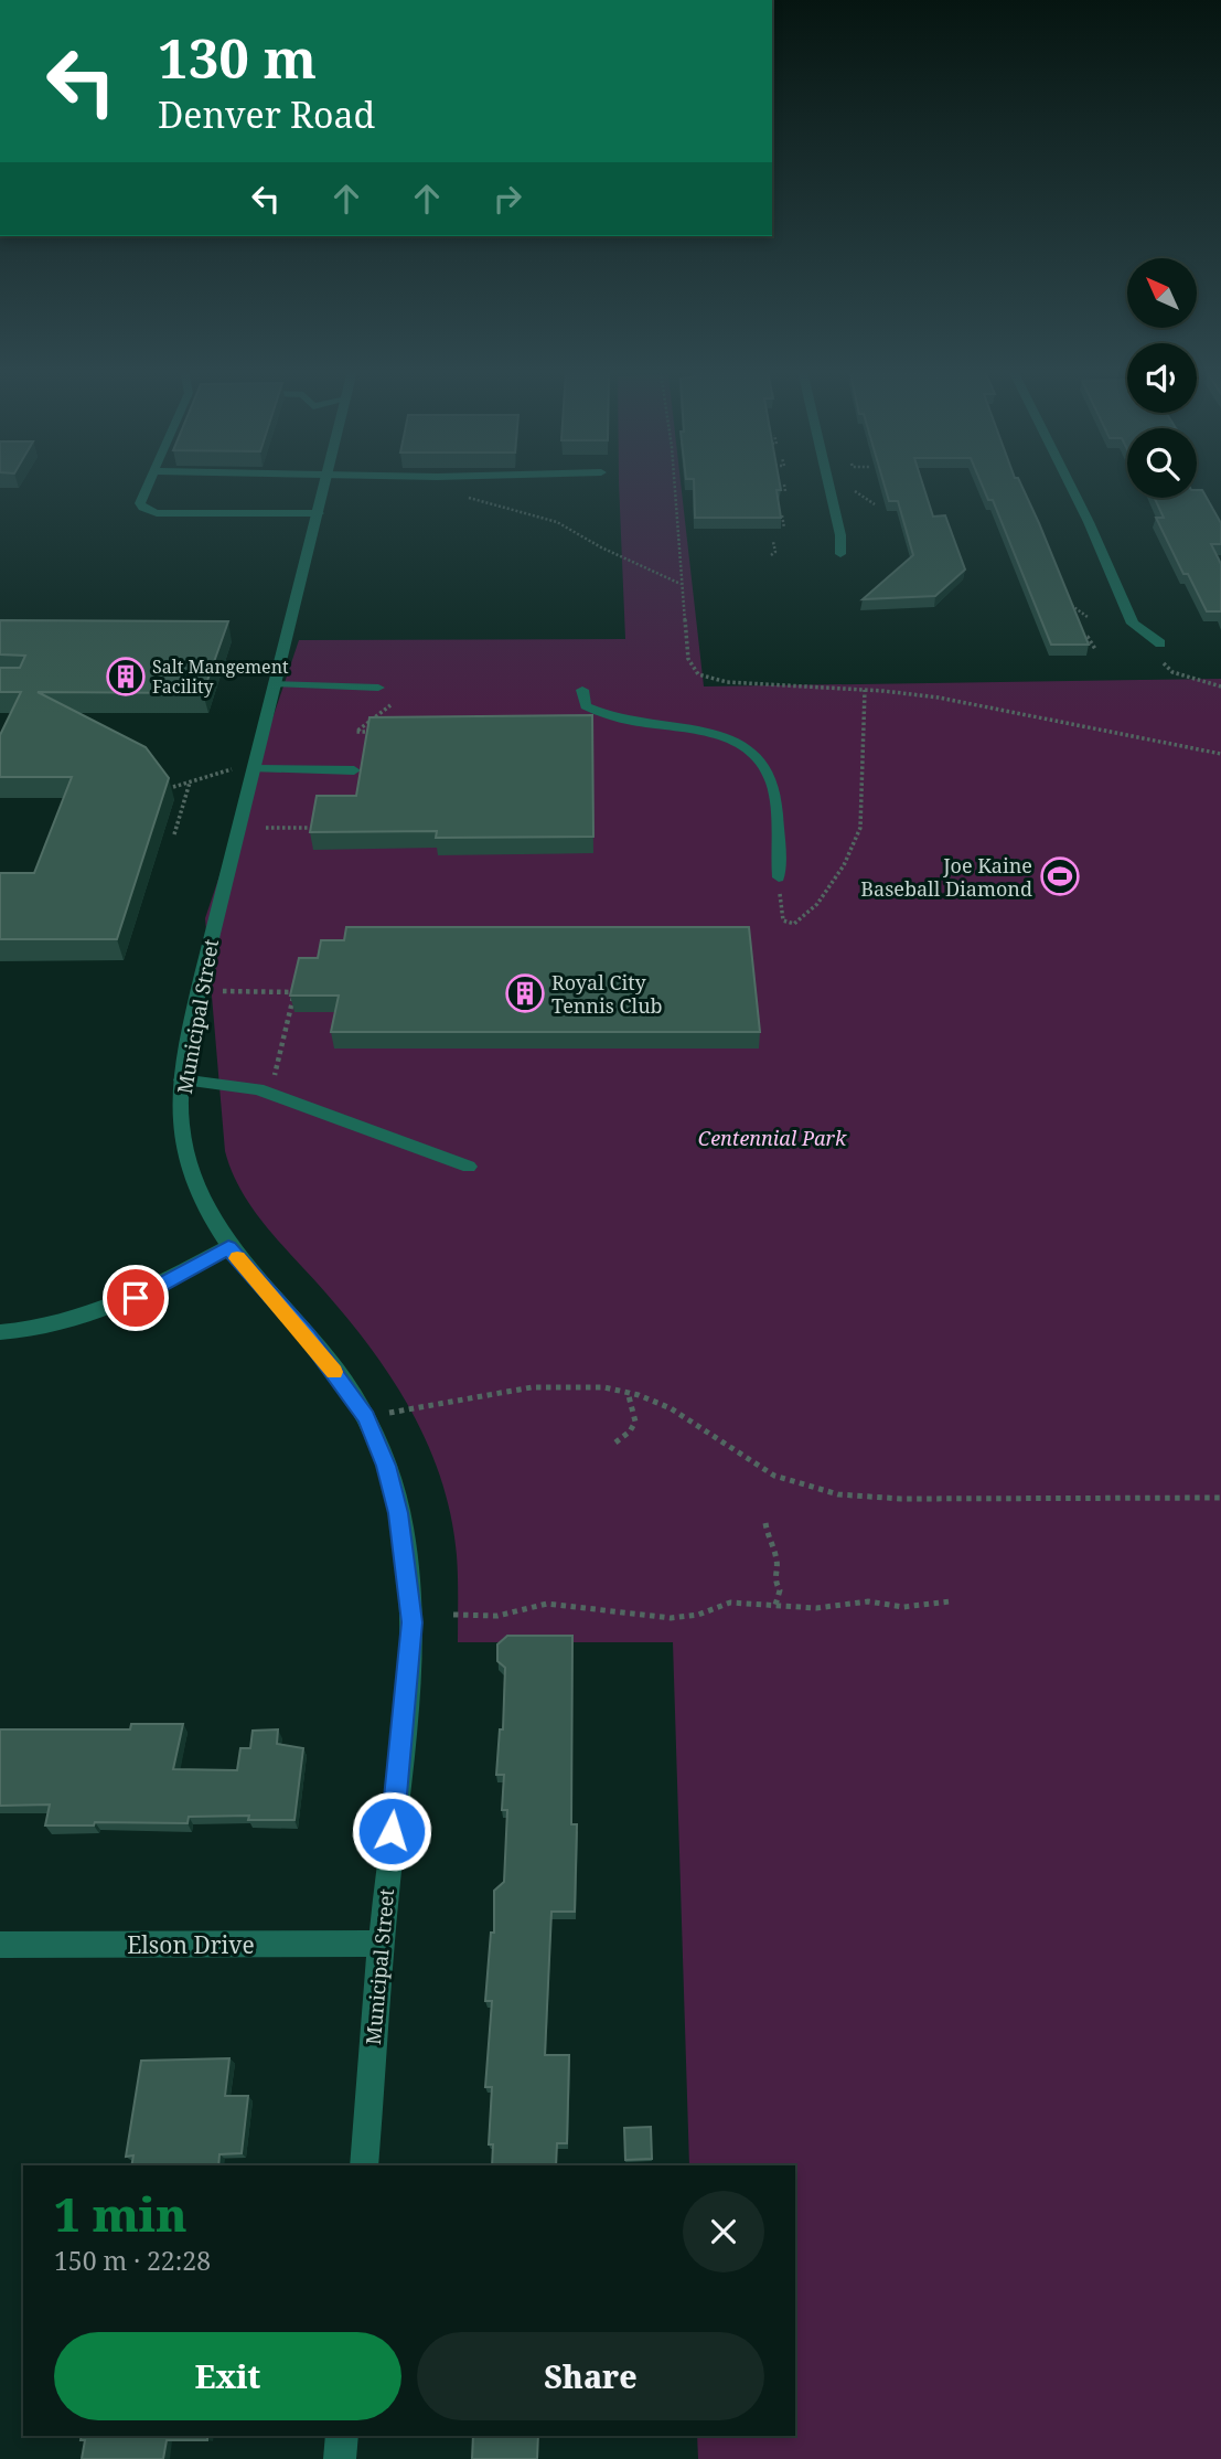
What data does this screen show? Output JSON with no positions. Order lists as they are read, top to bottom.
{
  "streets": {
    "street": ["Municipal Street", "Elson Drive"]
  },
  "crossings": [
    ["Municipal Street", "Elson Drive"]
  ],
  "parks": ["Centennial Park"],
  "places": {
    "building": ["Salt Mangement Facility", "Royal City Tennis Club"],
    "sports": ["Joe Kaine Baseball Diamond"]
  },
  "north": "top left",
  "page": {
    "turn": ["130 m", "Denver Road"],
    "heading": ["1 min", "150 m · 22:28"],
    "buttons": ["Exit", "Share"]
  }
}
